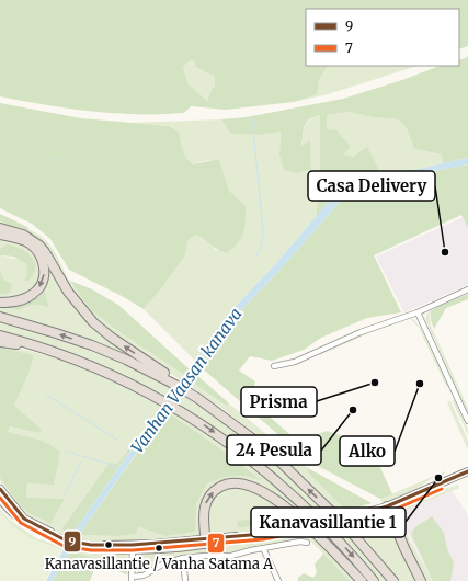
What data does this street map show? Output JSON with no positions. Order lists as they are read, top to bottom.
{
  "water": ["Vanhan Vaasan kanava"],
  "places": [
    "Casa Delivery",
    "Prisma",
    "Alko",
    "24 Pesula",
    "Kanavasillantie 1",
    "Kanavasillantie / Vanha Satama A"
  ],
  "lines": ["transit line 9", "transit line 7"],
  "legend": ["9", "7"]
}
